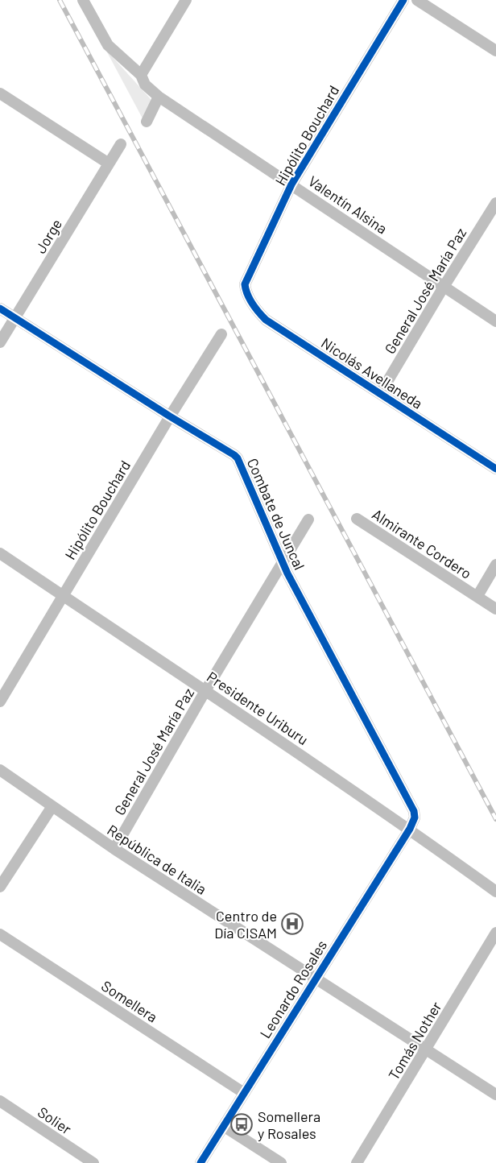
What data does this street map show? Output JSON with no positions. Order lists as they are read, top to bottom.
{
  "streets": {
    "street": [
      "Hipólito Bouchard",
      "Valentín Alsina",
      "Jorge",
      "General José María Paz",
      "Nicolás Avellaneda",
      "Combate de Juncal",
      "Almirante Cordero",
      "Presidente Uriburu",
      "República de Italia",
      "Leonardo Rosales",
      "Somellera",
      "Tomás Nother",
      "Solier"
    ]
  },
  "crossings": [
    ["Hipólito Bouchard", "Valentín Alsina"],
    ["Hipólito Bouchard", "Nicolás Avellaneda"],
    ["Hipólito Bouchard", "Combate de Juncal"],
    ["Hipólito Bouchard", "Presidente Uriburu"],
    ["Valentín Alsina", "General José María Paz"],
    ["Jorge", "Combate de Juncal"],
    ["General José María Paz", "Nicolás Avellaneda"],
    ["General José María Paz", "Combate de Juncal"],
    ["General José María Paz", "Presidente Uriburu"],
    ["General José María Paz", "República de Italia"],
    ["Combate de Juncal", "Presidente Uriburu"],
    ["Combate de Juncal", "Leonardo Rosales"],
    ["Presidente Uriburu", "Leonardo Rosales"],
    ["República de Italia", "Leonardo Rosales"],
    ["República de Italia", "Tomás Nother"],
    ["Leonardo Rosales", "Somellera"]
  ],
  "places": {
    "hospital": ["Centro de Día CISAM"],
    "bus stop": ["Somellera y Rosales"]
  }
}
